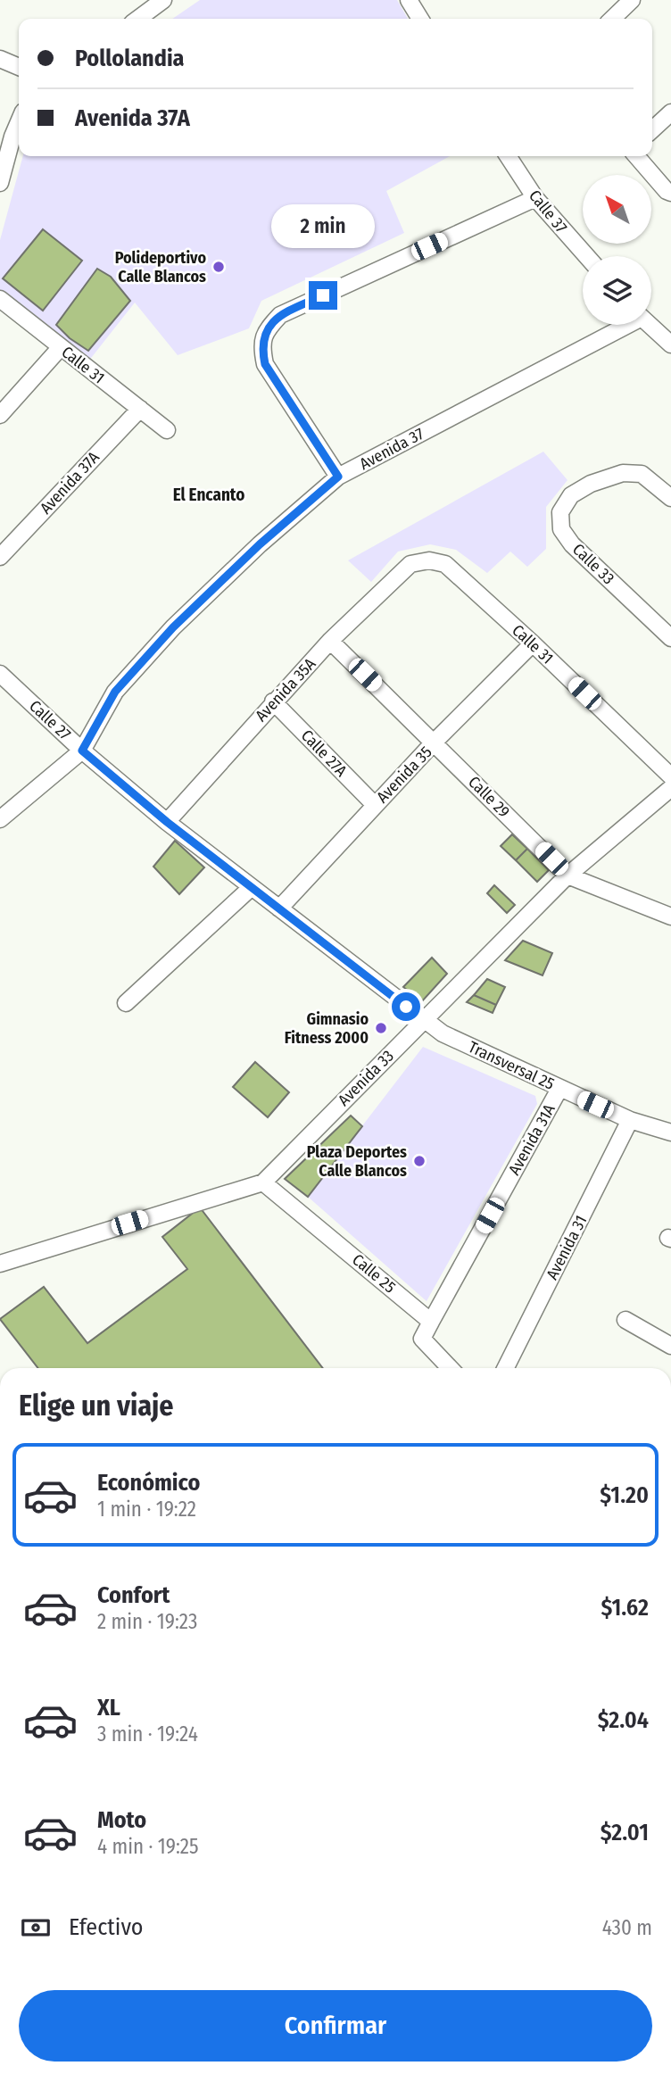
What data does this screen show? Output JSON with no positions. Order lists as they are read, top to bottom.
{
  "streets": {
    "street": [
      "Calle 37",
      "Calle 31",
      "Avenida 37",
      "Avenida 37A",
      "Calle 33",
      "Avenida 35A",
      "Calle 27",
      "Calle 27A",
      "Avenida 35",
      "Calle 29",
      "Transversal 25",
      "Avenida 33",
      "Avenida 31A",
      "Avenida 31",
      "Calle 25"
    ]
  },
  "crossings": [
    ["Calle 31", "Avenida 37A"],
    ["Calle 31", "Avenida 35A"],
    ["Calle 31", "Avenida 35"],
    ["Avenida 37", "Calle 27"],
    ["Avenida 35A", "Calle 27"],
    ["Avenida 35A", "Calle 27A"],
    ["Avenida 35A", "Calle 29"],
    ["Calle 27", "Avenida 35"],
    ["Calle 27", "Transversal 25"],
    ["Calle 27", "Avenida 33"],
    ["Calle 27A", "Avenida 35"],
    ["Avenida 35", "Calle 29"],
    ["Calle 29", "Avenida 33"],
    ["Transversal 25", "Avenida 33"],
    ["Transversal 25", "Avenida 31A"],
    ["Transversal 25", "Avenida 31"],
    ["Avenida 33", "Calle 25"],
    ["Avenida 31A", "Calle 25"]
  ],
  "districts": ["El Encanto"],
  "places": ["Polideportivo Calle Blancos", "Gimnasio Fitness 2000", "Plaza Deportes Calle Blancos"],
  "north": "top left",
  "page": {
    "banner": ["Pollolandia", "Avenida 37A"],
    "bubble": "2 min",
    "heading": "Elige un viaje",
    "list": [
      {
        "name": "Económico",
        "note": "1 min · 19:22",
        "value": "$1.20"
      },
      {
        "name": "Confort",
        "note": "2 min · 19:23",
        "value": "$1.62"
      },
      {
        "name": "XL",
        "note": "3 min · 19:24",
        "value": "$2.04"
      },
      {
        "name": "Moto",
        "note": "4 min · 19:25",
        "value": "$2.01"
      }
    ],
    "pay": ["Efectivo", "430 m"],
    "buttons": "Confirmar"
  }
}
